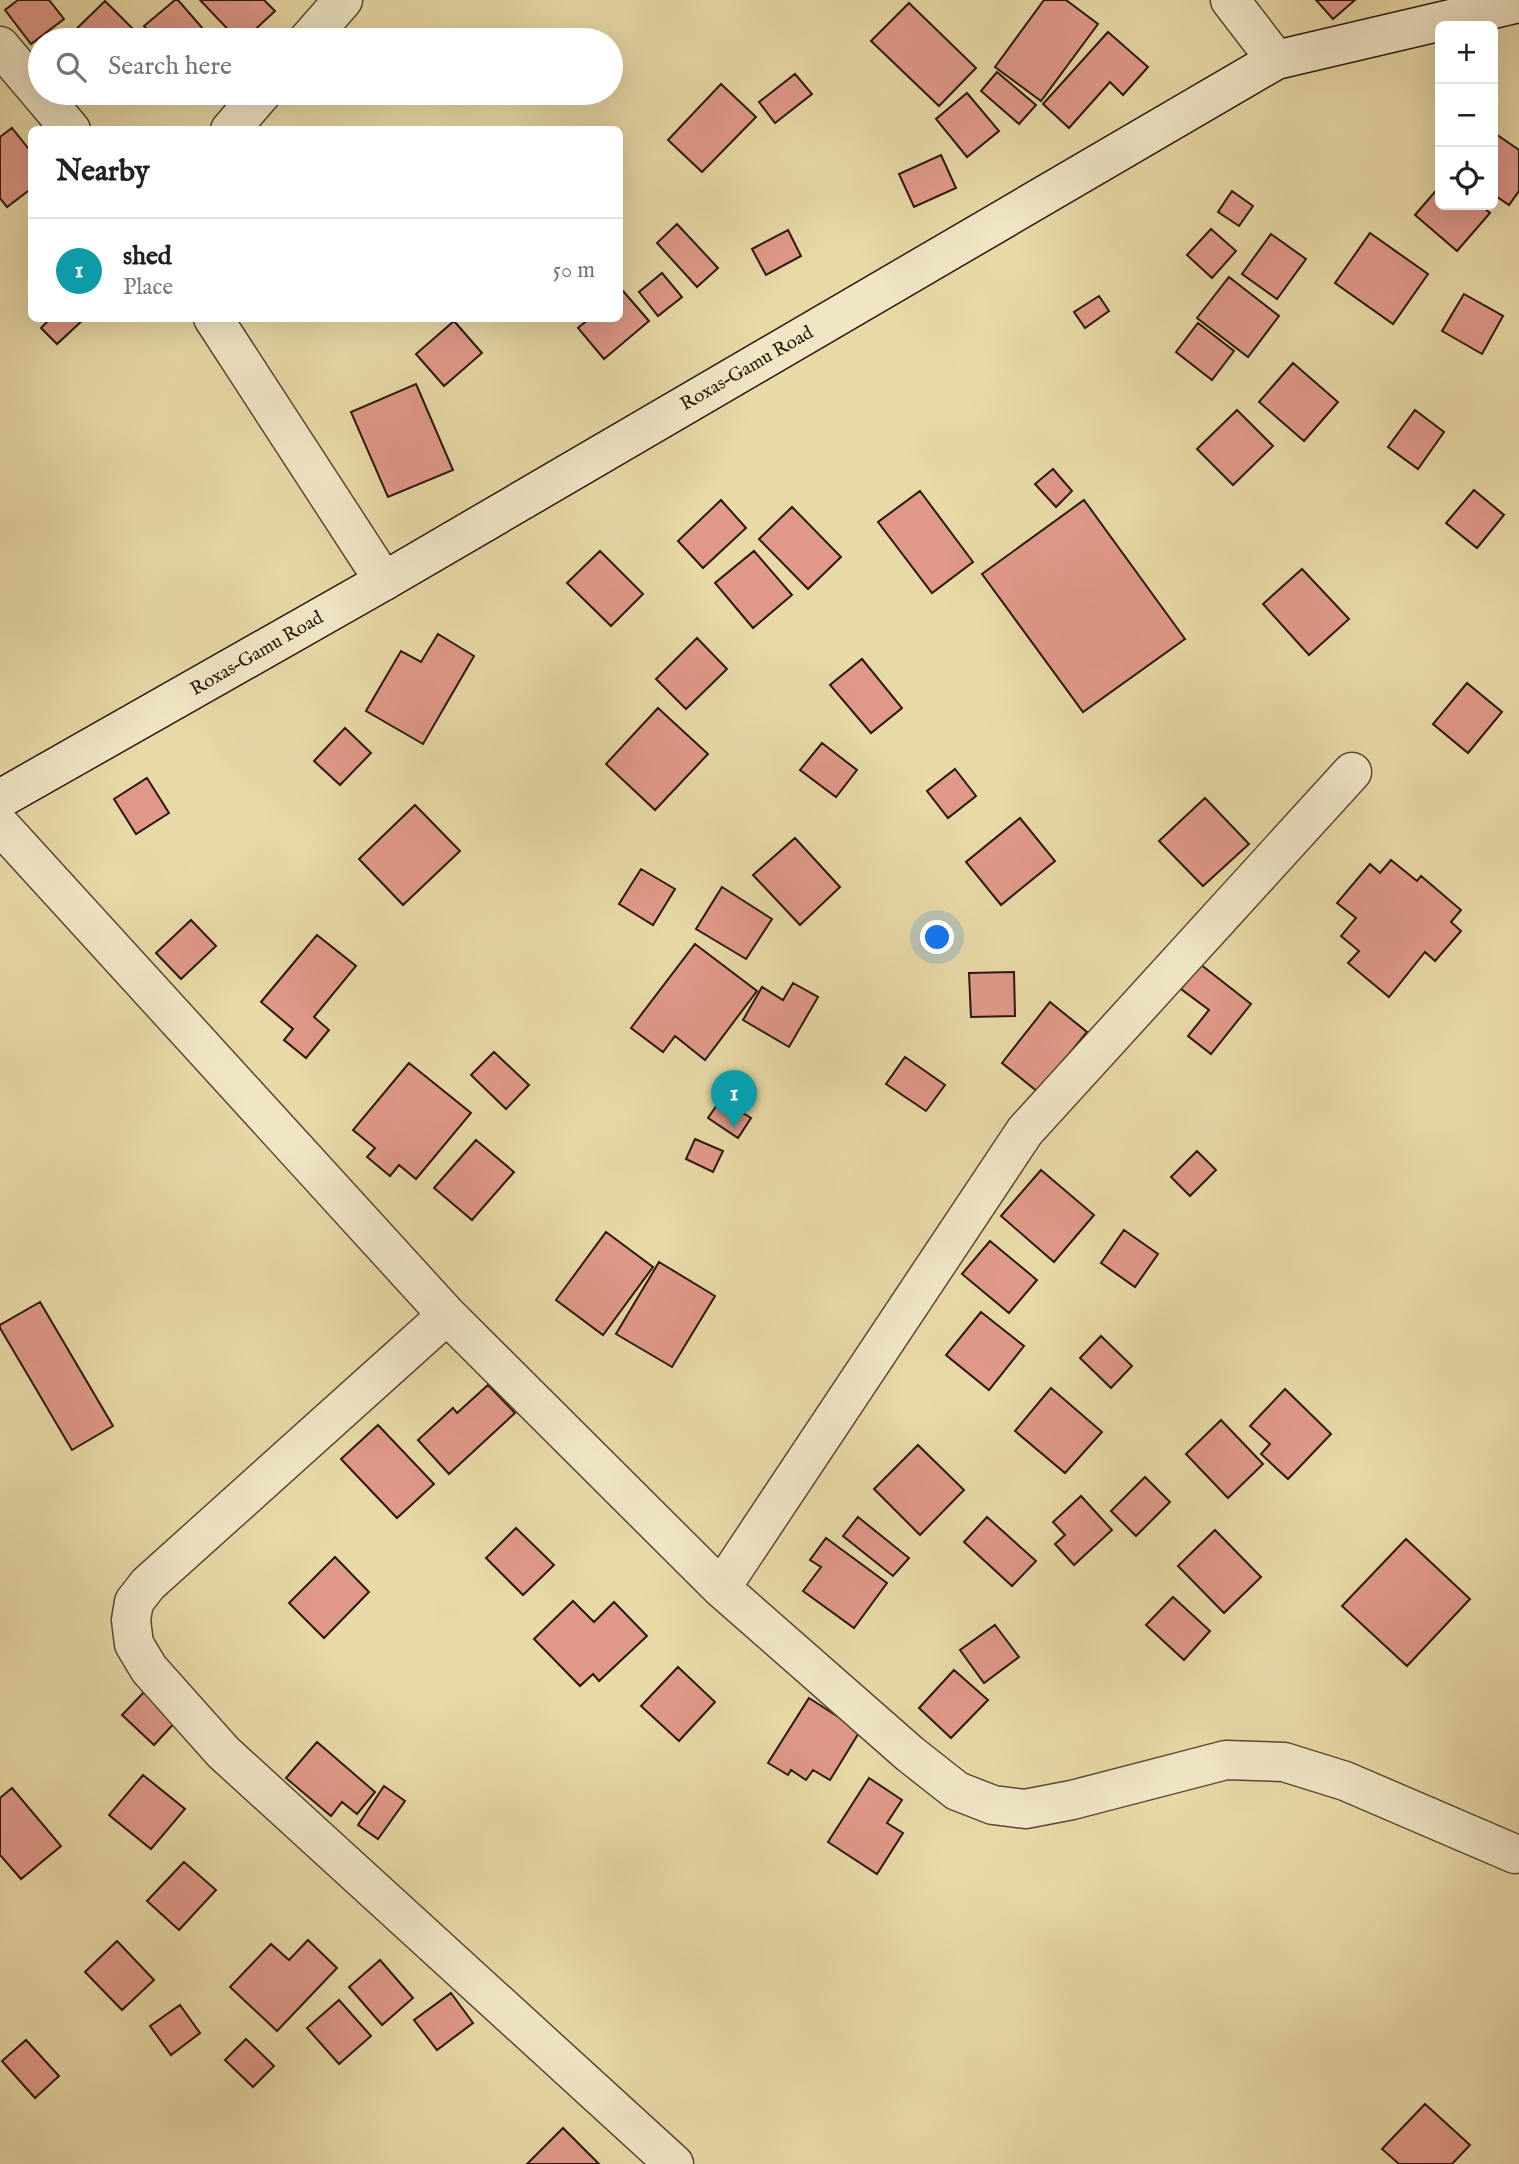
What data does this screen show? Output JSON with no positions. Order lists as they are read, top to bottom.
{
  "streets": {
    "street": ["Roxas–Gamu Road"]
  },
  "page": {
    "map_buttons": ["+", "−"],
    "search": "Search here",
    "heading": "Nearby",
    "list": [
      {
        "mark": "1",
        "name": "shed",
        "note": "Place",
        "value": "50 m"
      }
    ],
    "pins": "1"
  }
}
